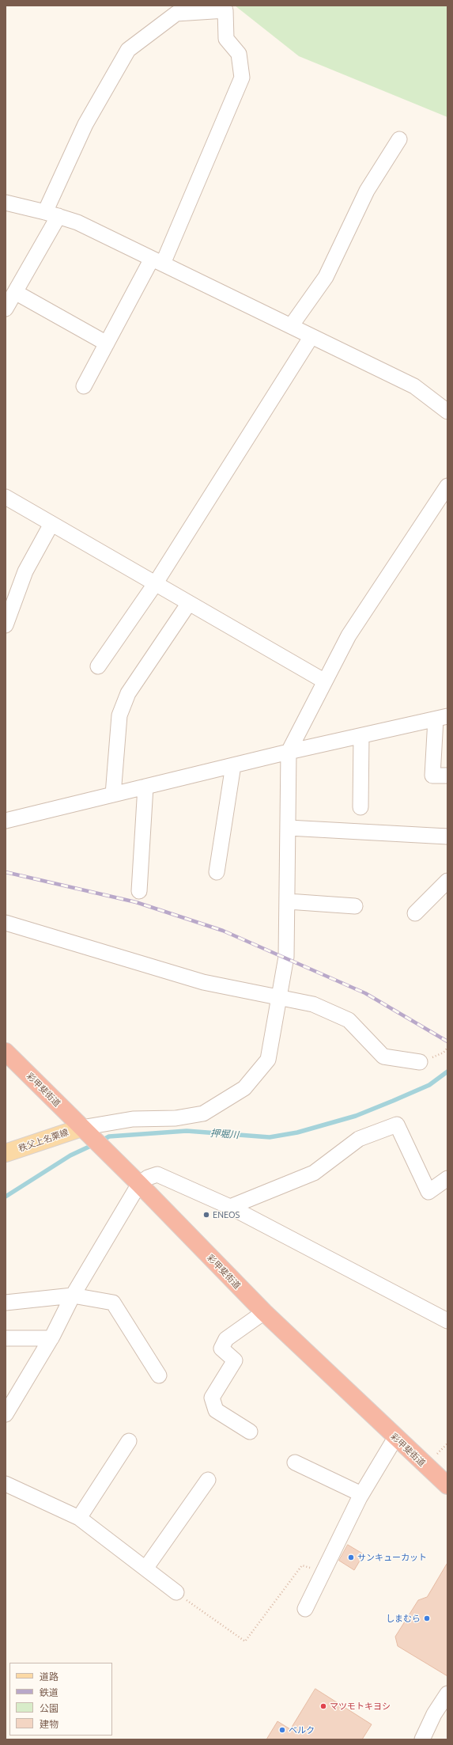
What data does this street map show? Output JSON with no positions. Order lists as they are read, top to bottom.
{
  "streets": {
    "highway": ["彩甲斐街道"],
    "main road": ["秩父上名栗線"]
  },
  "crossings": [
    ["彩甲斐街道", "秩父上名栗線"]
  ],
  "water": ["押堀川"],
  "places": [
    "ENEOS",
    "サンキューカット",
    "しまむら",
    "マツモトキヨシ",
    "ベルク"
  ],
  "legend": [
    "道路",
    "鉄道",
    "公園",
    "建物"
  ]
}
